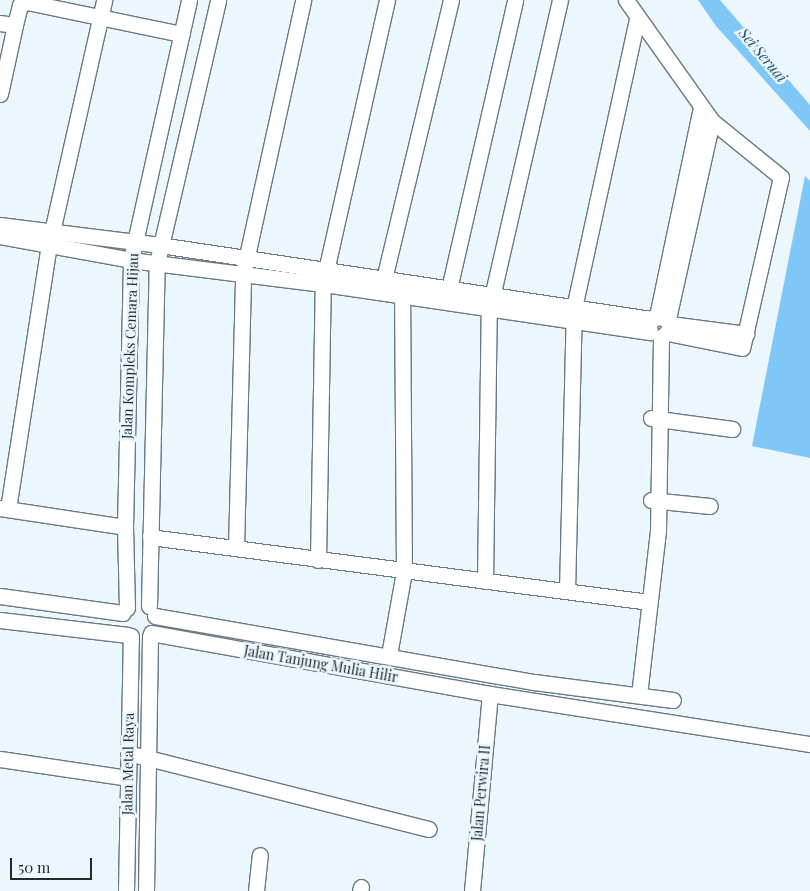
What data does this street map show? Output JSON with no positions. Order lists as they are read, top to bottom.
{
  "streets": {
    "street": [
      "Jalan Kompleks Cemara Hijau",
      "Jalan Tanjung Mulia Hilir",
      "Jalan Metal Raya",
      "Jalan Perwira II"
    ]
  },
  "crossings": [
    ["Jalan Kompleks Cemara Hijau", "Jalan Tanjung Mulia Hilir"],
    ["Jalan Kompleks Cemara Hijau", "Jalan Metal Raya"],
    ["Jalan Tanjung Mulia Hilir", "Jalan Metal Raya"],
    ["Jalan Tanjung Mulia Hilir", "Jalan Perwira II"]
  ],
  "water": ["Sei Seruai"],
  "scale_bar": "50 m"
}
